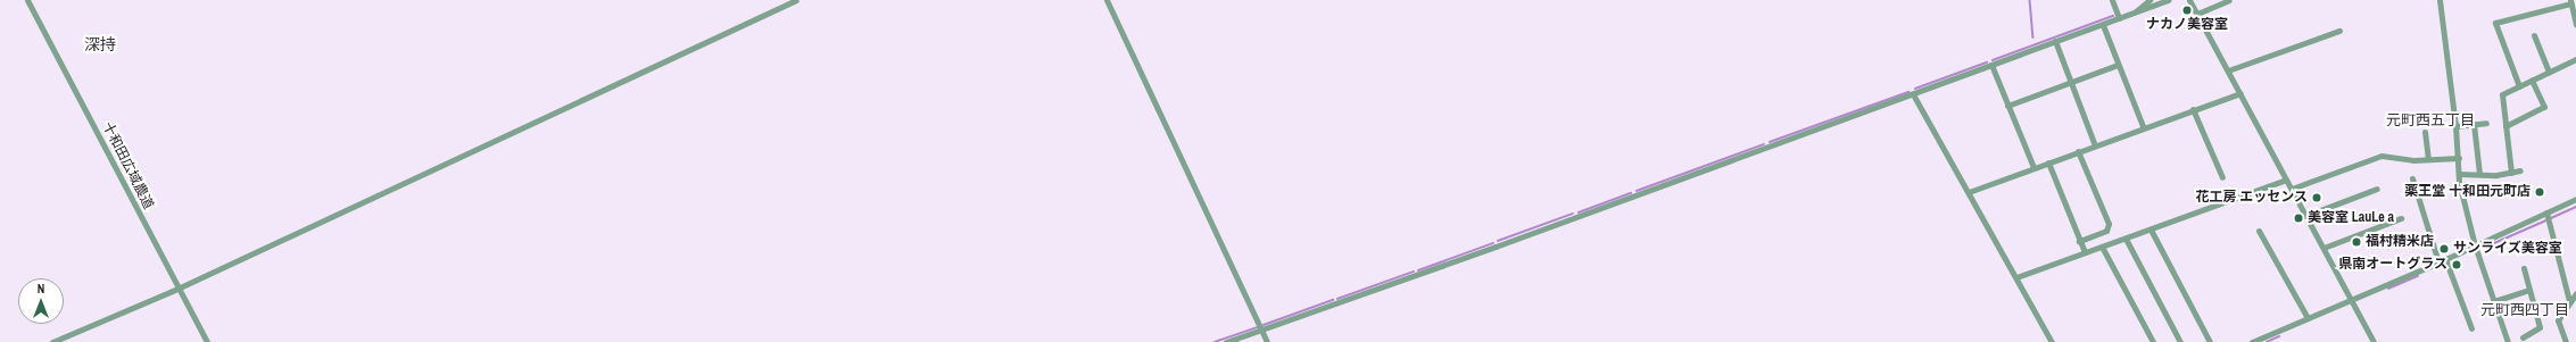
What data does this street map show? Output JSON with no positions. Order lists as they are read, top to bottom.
{
  "streets": {
    "street": ["十和田広域農道"]
  },
  "districts": ["深持", "元町西五丁目", "元町西四丁目"],
  "places": [
    "ナカノ美容室",
    "薬王堂 十和田元町店",
    "花工房 エッセンス",
    "美容室 LauLe a",
    "福村精米店",
    "サンライズ美容室",
    "県南オートグラス"
  ],
  "north": "top"
}
